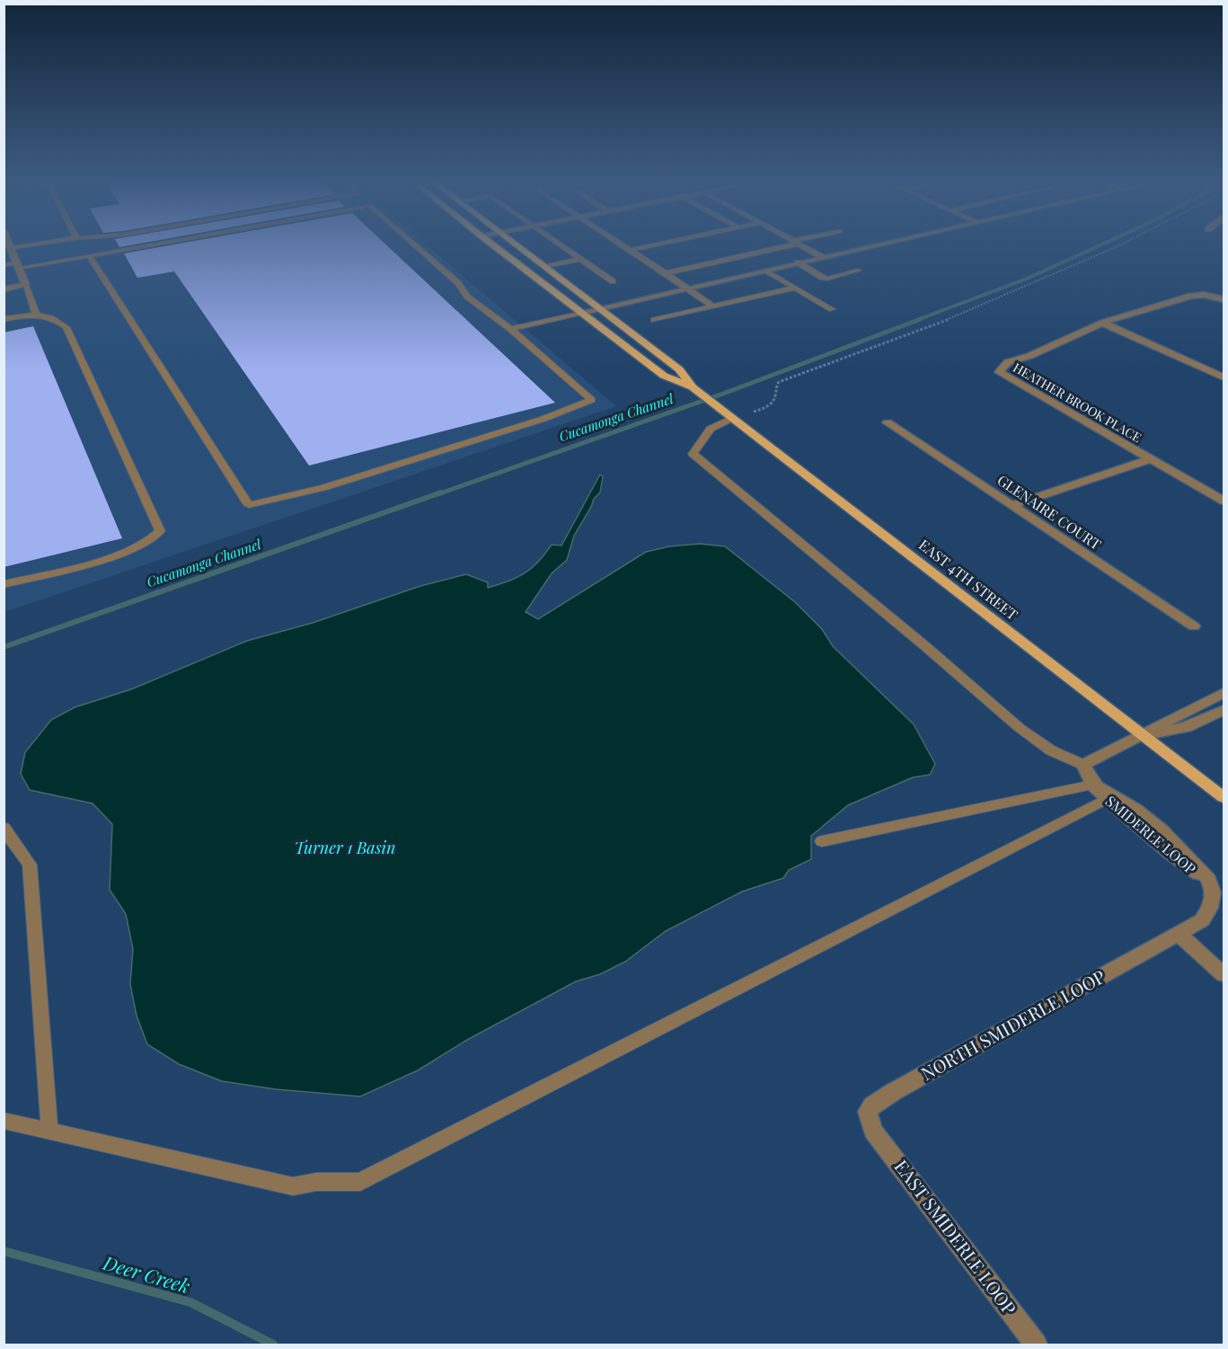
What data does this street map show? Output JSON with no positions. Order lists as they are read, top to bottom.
{
  "streets": {
    "main road": ["EAST 4TH STREET"],
    "street": [
      "HEATHER BROOK PLACE",
      "GLENAIRE COURT",
      "SMIDERLE LOOP",
      "NORTH SMIDERLE LOOP",
      "EAST SMIDERLE LOOP"
    ]
  },
  "crossings": [
    ["SMIDERLE LOOP", "NORTH SMIDERLE LOOP"],
    ["NORTH SMIDERLE LOOP", "EAST SMIDERLE LOOP"]
  ],
  "water": ["Cucamonga Channel", "Turner 1 Basin", "Deer Creek"]
}
